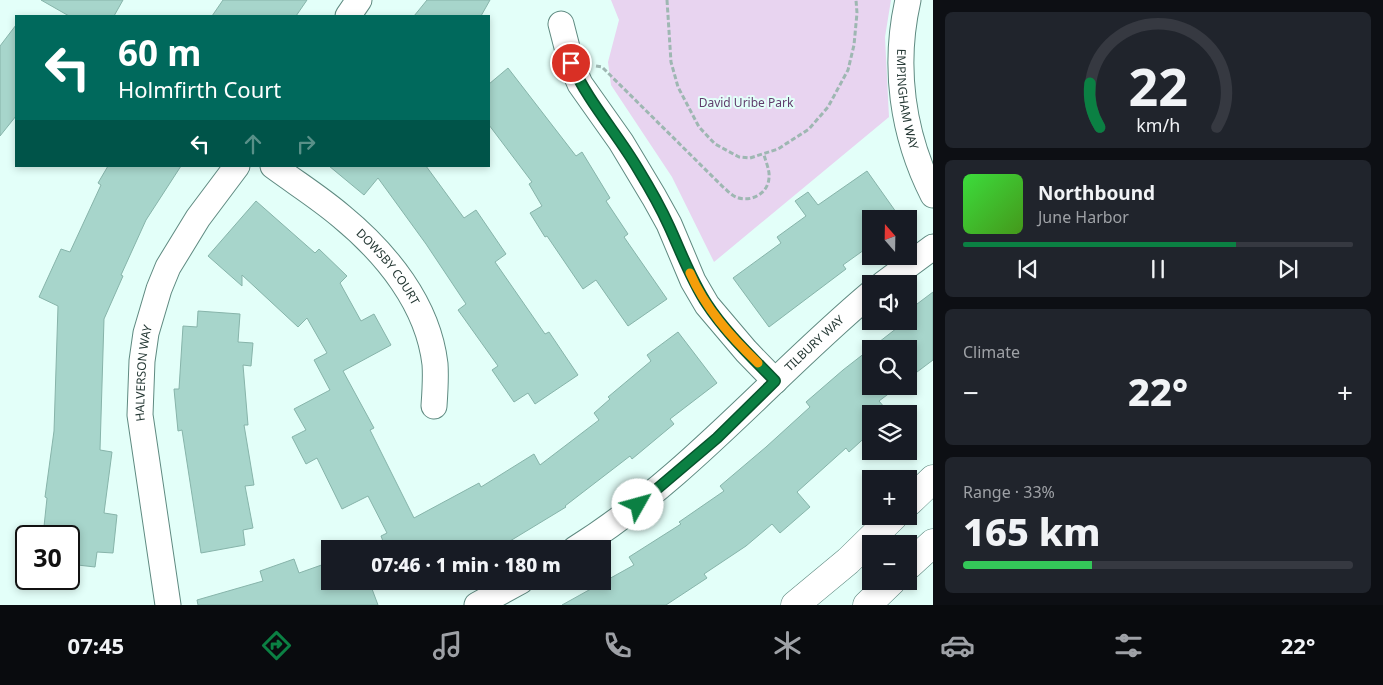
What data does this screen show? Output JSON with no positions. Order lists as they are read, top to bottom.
{
  "streets": {
    "street": [
      "EMPINGHAM WAY",
      "DOWSBY COURT",
      "TILBURY WAY",
      "HALVERSON WAY"
    ]
  },
  "parks": ["David Uribe Park"],
  "north": "top",
  "page": {
    "turn": ["60 m", "Holmfirth Court"],
    "song": ["Northbound", "June Harbor"],
    "map_buttons": ["+", "−"],
    "tile": [
      "Climate",
      ["Range · 33%", "165 km"]
    ],
    "heat": ["−", "22°", "+"],
    "limit": "30",
    "trip": "07:46 · 1 min · 180 m",
    "tabs": ["07:45", "22°"],
    "gauge": ["22", "km/h"]
  }
}
